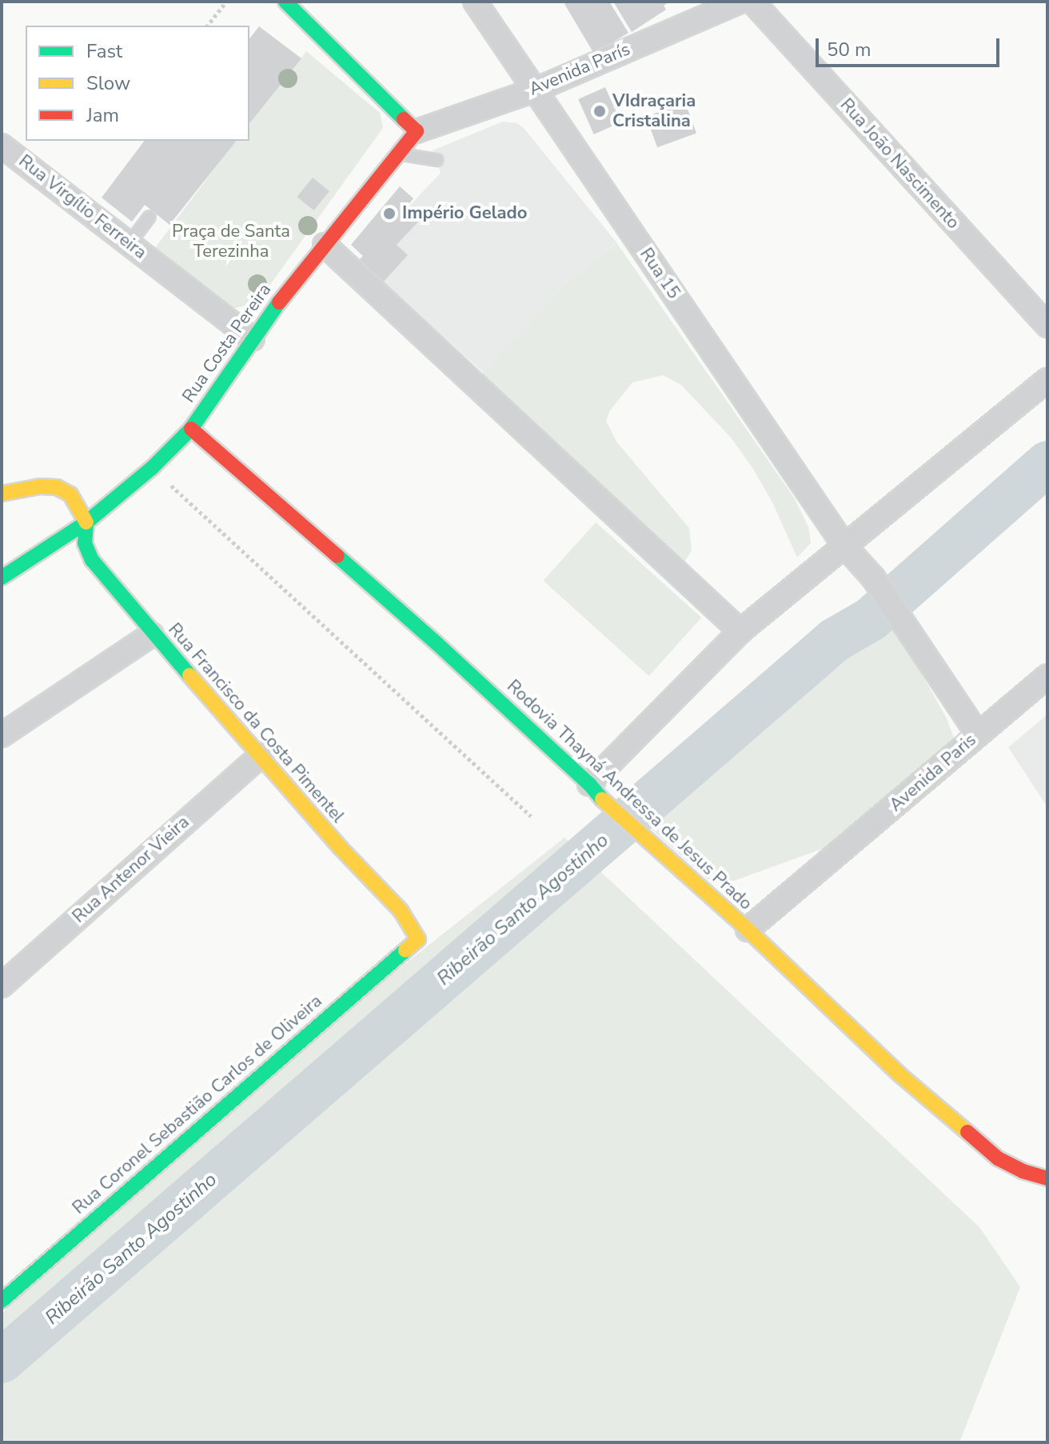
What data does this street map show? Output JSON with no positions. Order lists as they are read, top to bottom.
{
  "streets": {
    "street": [
      "Avenida París",
      "Rua João Nascimento",
      "Rua Virgílio Ferreira",
      "Rua 15",
      "Rua Costa Pereira",
      "Rua Francisco da Costa Pimentel",
      "Avenida Paris",
      "Rodovia Thayná Andressa de Jesus Prado",
      "Rua Antenor Vieira",
      "Rua Coronel Sebastião Carlos de Oliveira"
    ]
  },
  "crossings": [
    ["Avenida París", "Rua 15"],
    ["Avenida París", "Rua Costa Pereira"],
    ["Rua Virgílio Ferreira", "Rua Costa Pereira"],
    ["Rua 15", "Avenida Paris"],
    ["Rua Costa Pereira", "Rua Francisco da Costa Pimentel"],
    ["Rua Costa Pereira", "Rodovia Thayná Andressa de Jesus Prado"],
    ["Rua Francisco da Costa Pimentel", "Rua Antenor Vieira"],
    ["Rua Francisco da Costa Pimentel", "Rua Coronel Sebastião Carlos de Oliveira"],
    ["Avenida Paris", "Rodovia Thayná Andressa de Jesus Prado"]
  ],
  "water": ["Ribeirão Santo Agostinho"],
  "parks": ["Praça de Santa Terezinha"],
  "places": ["VIdraçaria Cristalina", "Império Gelado"],
  "legend": ["Fast", "Slow", "Jam"],
  "scale_bar": "50 m"
}
